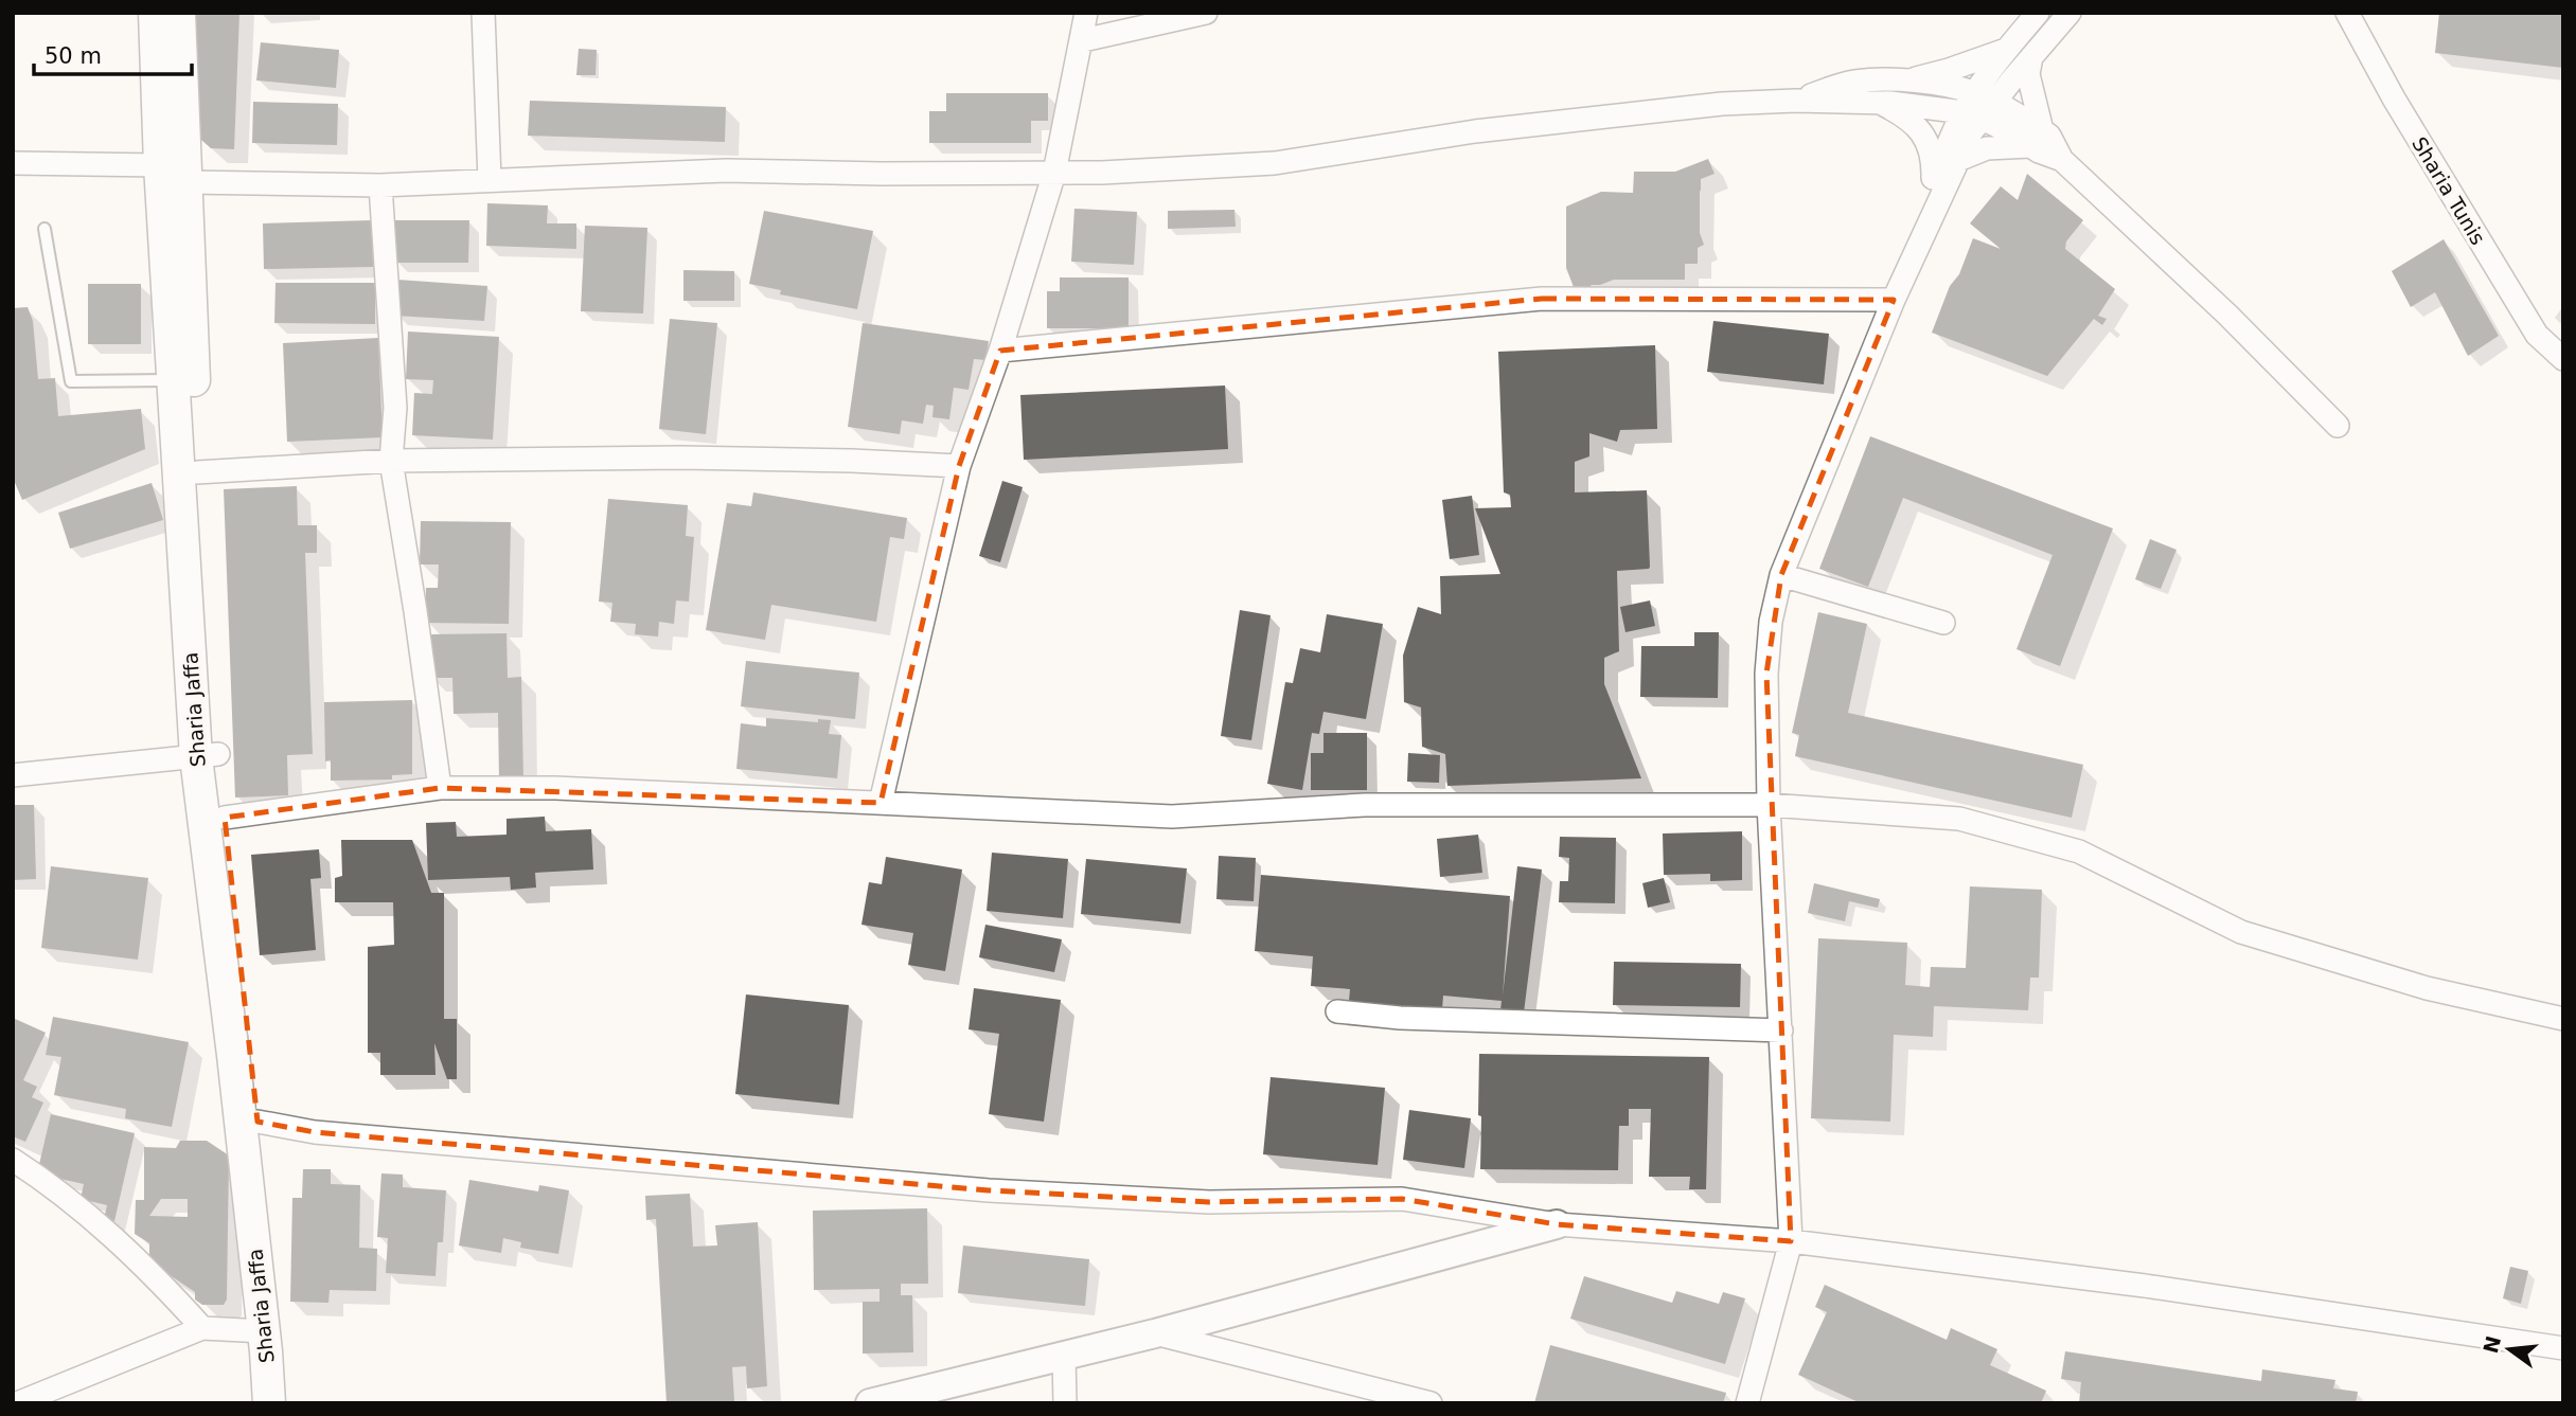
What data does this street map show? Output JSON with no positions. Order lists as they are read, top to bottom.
{
  "streets": {
    "main road": ["Sharia Jaffa"],
    "street": ["Sharia Tunis"]
  },
  "scale_bar": "50 m",
  "north": "left"
}
